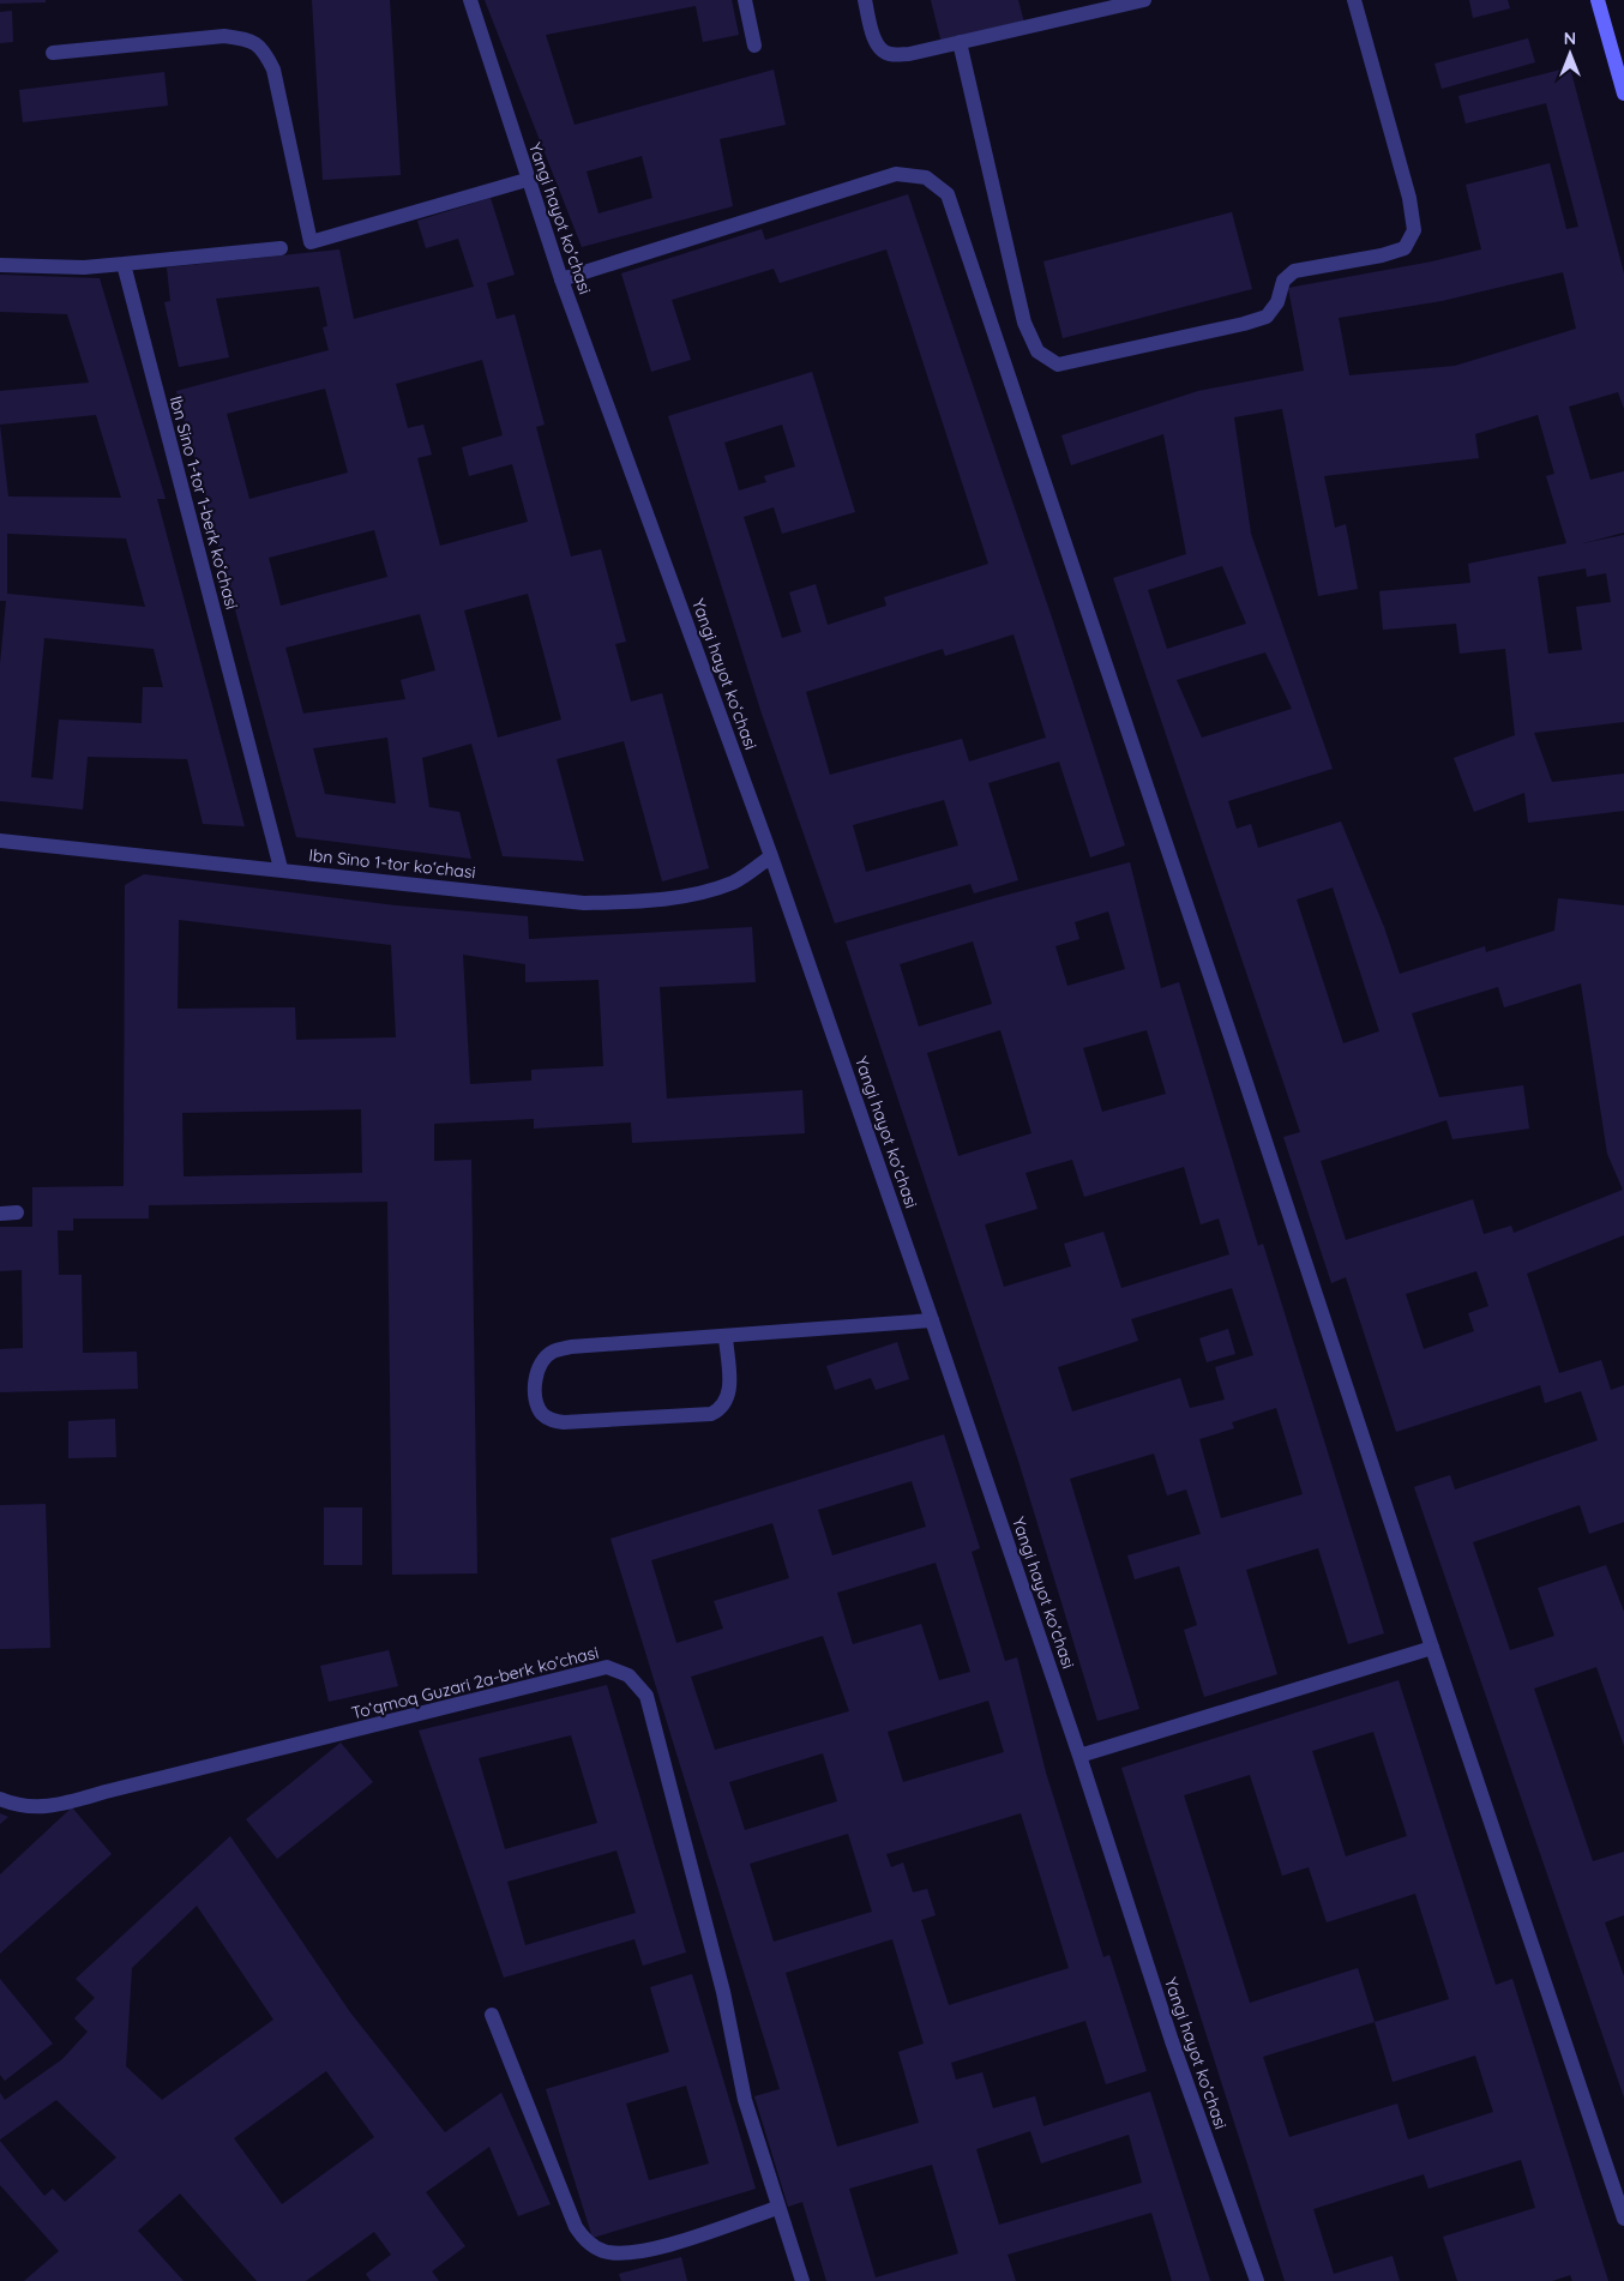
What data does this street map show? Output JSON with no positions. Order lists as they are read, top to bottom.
{
  "streets": {
    "street": [
      "Yangi hayot koʻchasi",
      "Ibn Sino 1-tor 1-berk koʻchasi",
      "Ibn Sino 1-tor koʻchasi",
      "Toʻqmoq Guzari 2a-berk koʻchasi"
    ]
  },
  "crossings": [
    ["Yangi hayot koʻchasi", "Ibn Sino 1-tor koʻchasi"],
    ["Ibn Sino 1-tor 1-berk koʻchasi", "Ibn Sino 1-tor koʻchasi"]
  ],
  "north": "top"
}
